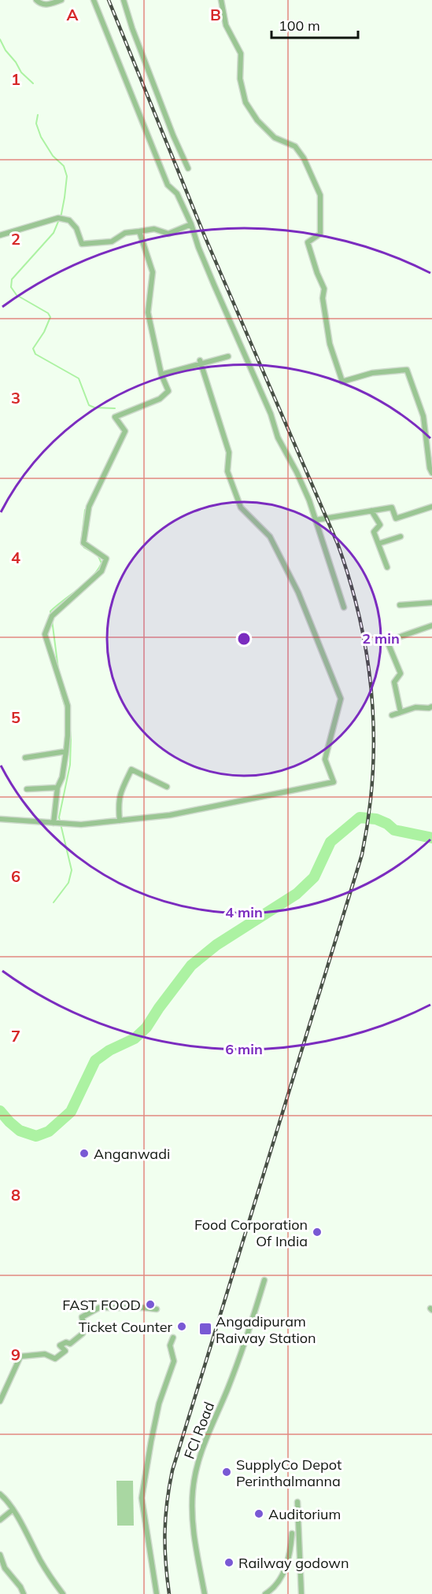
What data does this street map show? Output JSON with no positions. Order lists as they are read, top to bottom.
{
  "streets": {
    "street": ["FCI Road"]
  },
  "places": {
    "other": [
      "Anganwadi",
      "Food Corporation Of India",
      "FAST FOOD",
      "Ticket Counter",
      "SupplyCo Depot Perinthalmanna",
      "Auditorium",
      "Railway godown"
    ],
    "transit": ["Angadipuram Raiway Station"]
  },
  "scale_bar": "100 m",
  "grid": {
    "columns": ["A", "B"],
    "rows": [
      "1",
      "2",
      "3",
      "4",
      "5",
      "6",
      "7",
      "8",
      "9"
    ]
  },
  "rings": ["2 min", "4 min", "6 min"]
}
